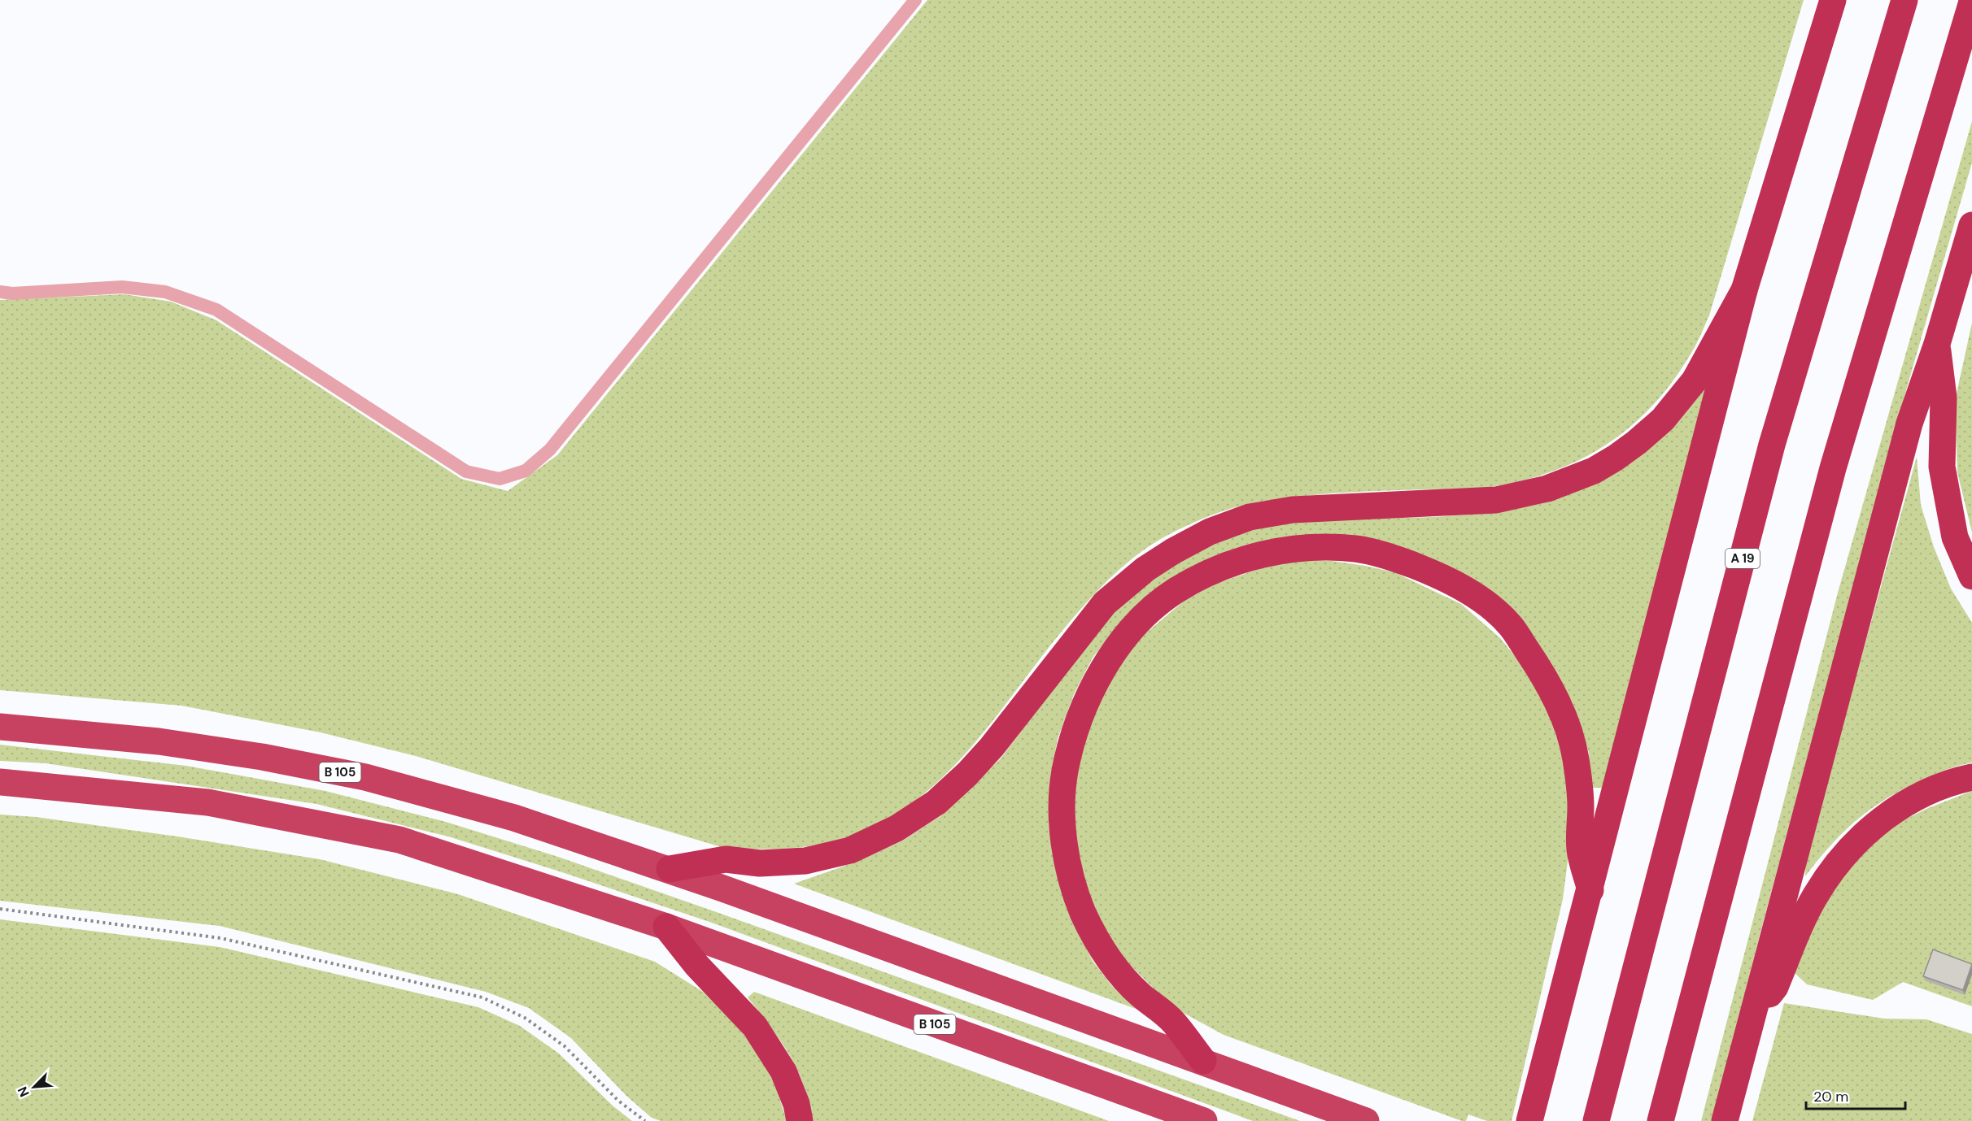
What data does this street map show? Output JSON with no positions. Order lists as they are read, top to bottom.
{
  "streets": {
    "highway": ["A 19", "B 105"]
  },
  "scale_bar": "20 m",
  "north": "bottom left"
}
